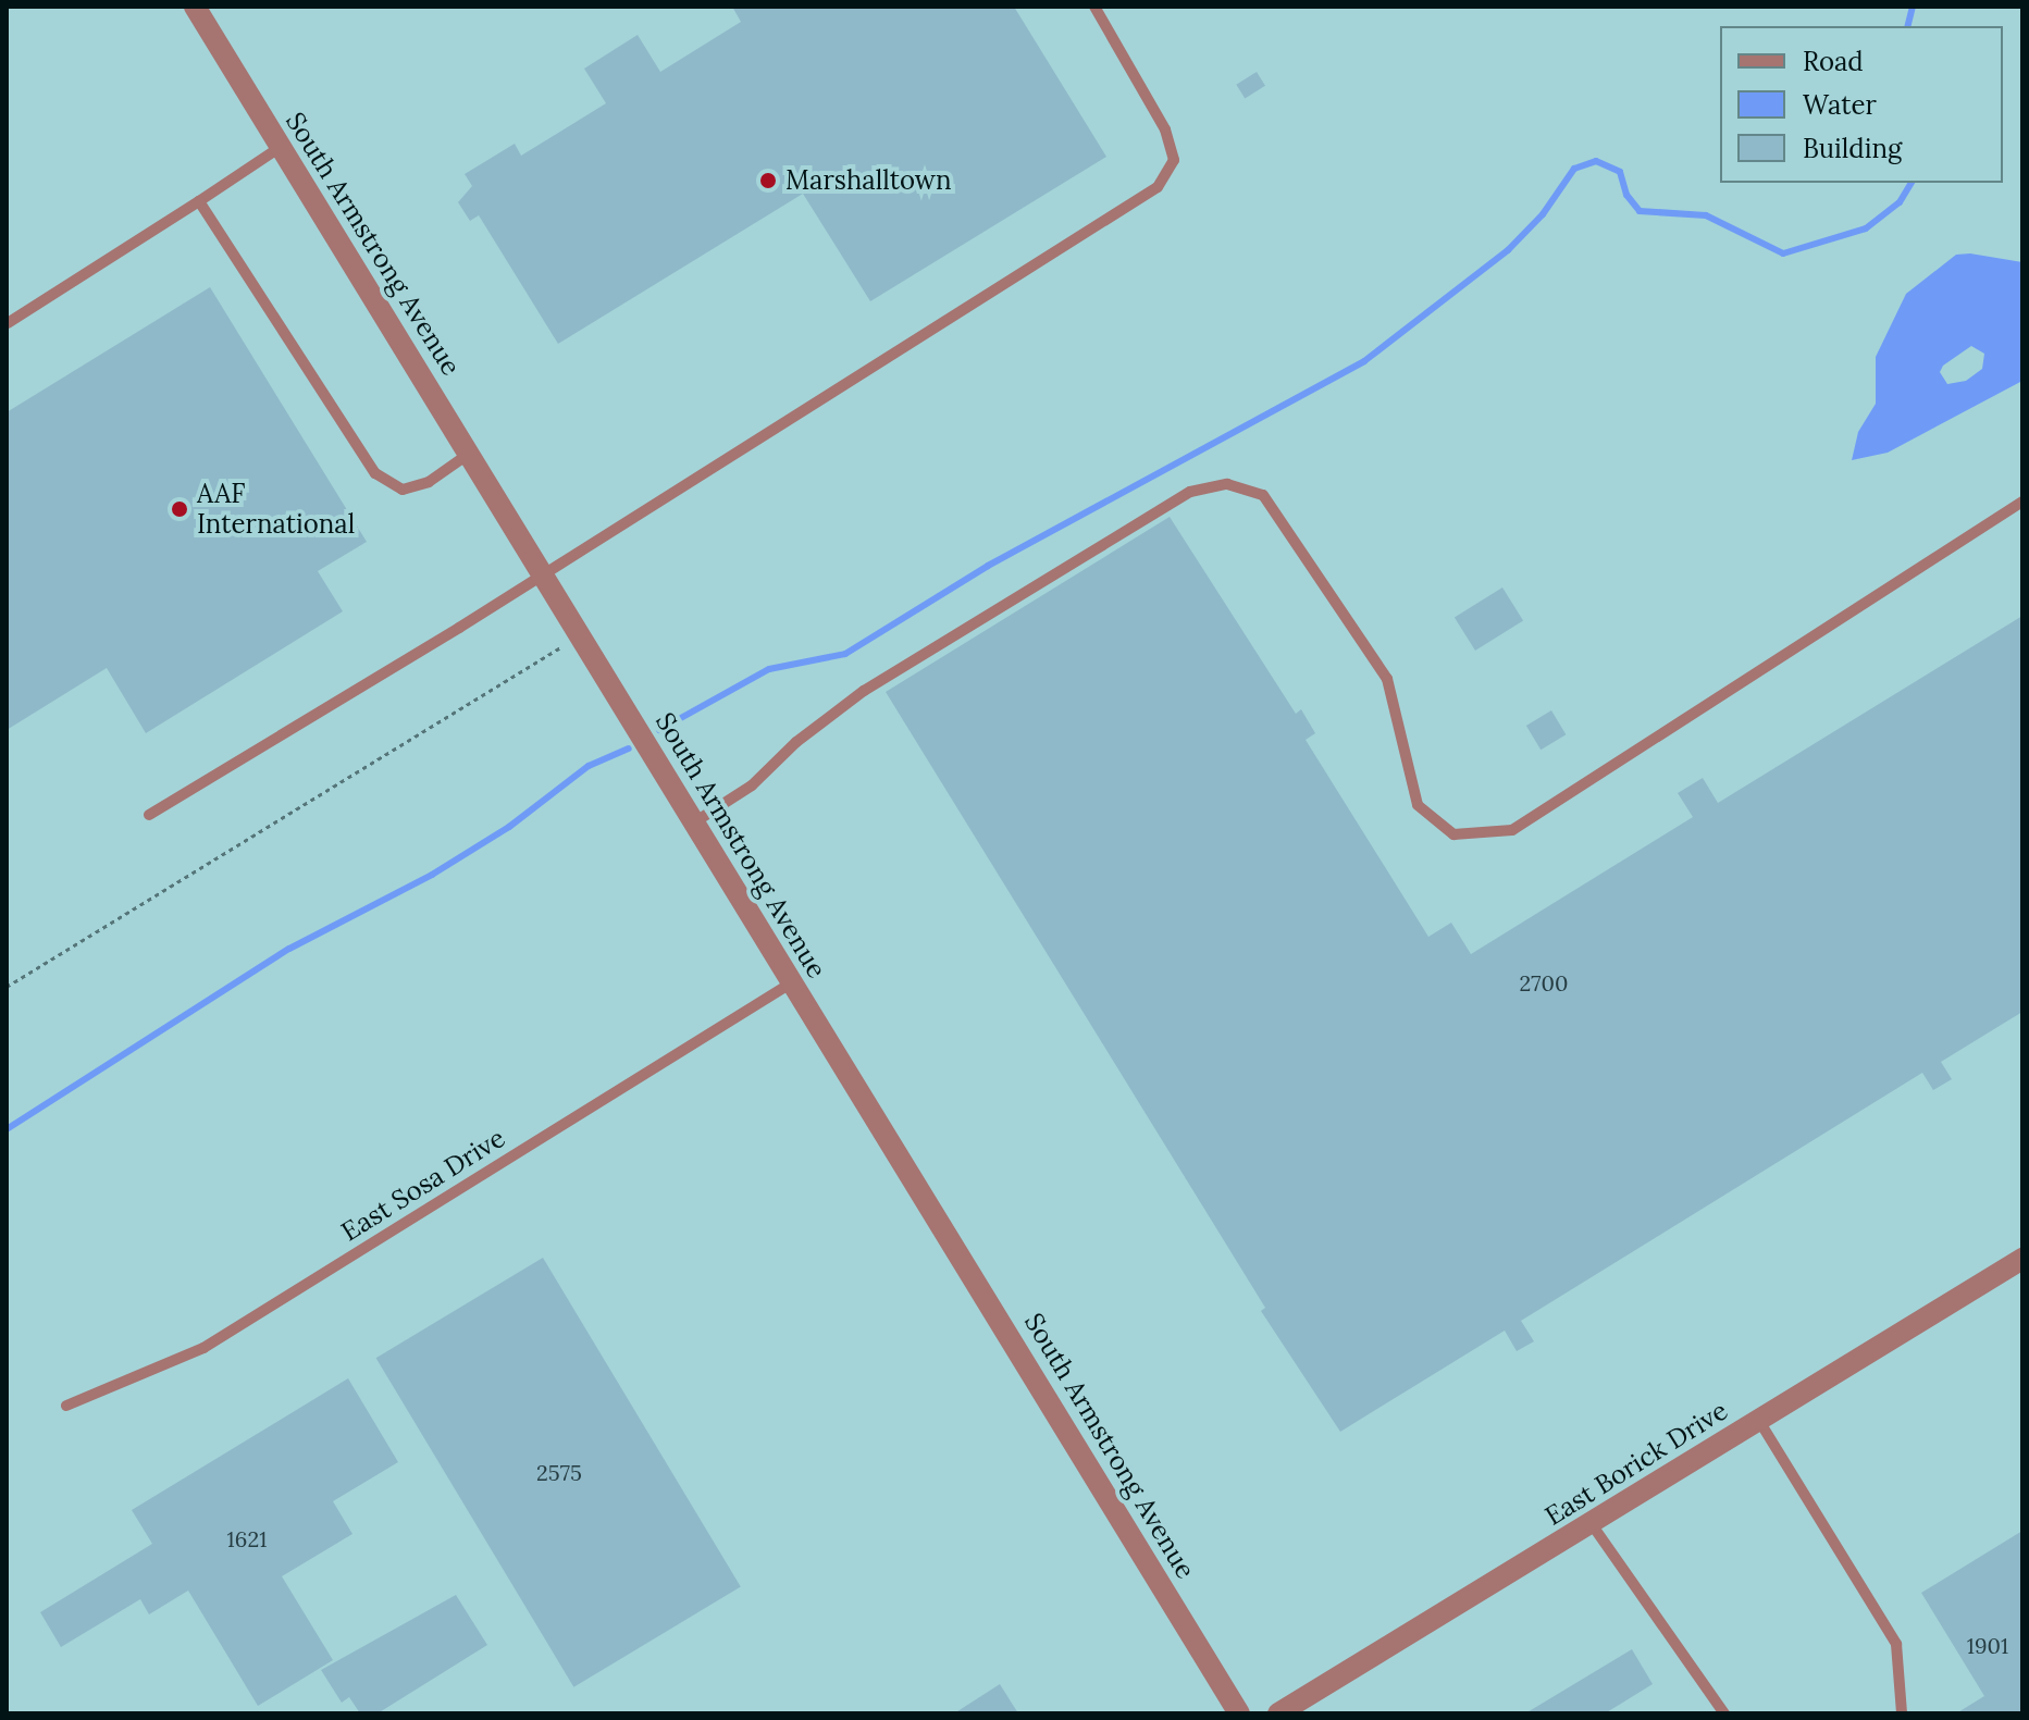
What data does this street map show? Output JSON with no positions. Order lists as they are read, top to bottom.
{
  "streets": {
    "street": ["South Armstrong Avenue", "East Borick Drive"],
    "lane": ["East Sosa Drive"]
  },
  "crossings": [
    ["South Armstrong Avenue", "East Sosa Drive"]
  ],
  "places": ["Marshalltown", "AAF International"],
  "house_numbers": [
    "2700",
    "2575",
    "1621",
    "1901"
  ],
  "legend": ["Road", "Water", "Building"]
}
